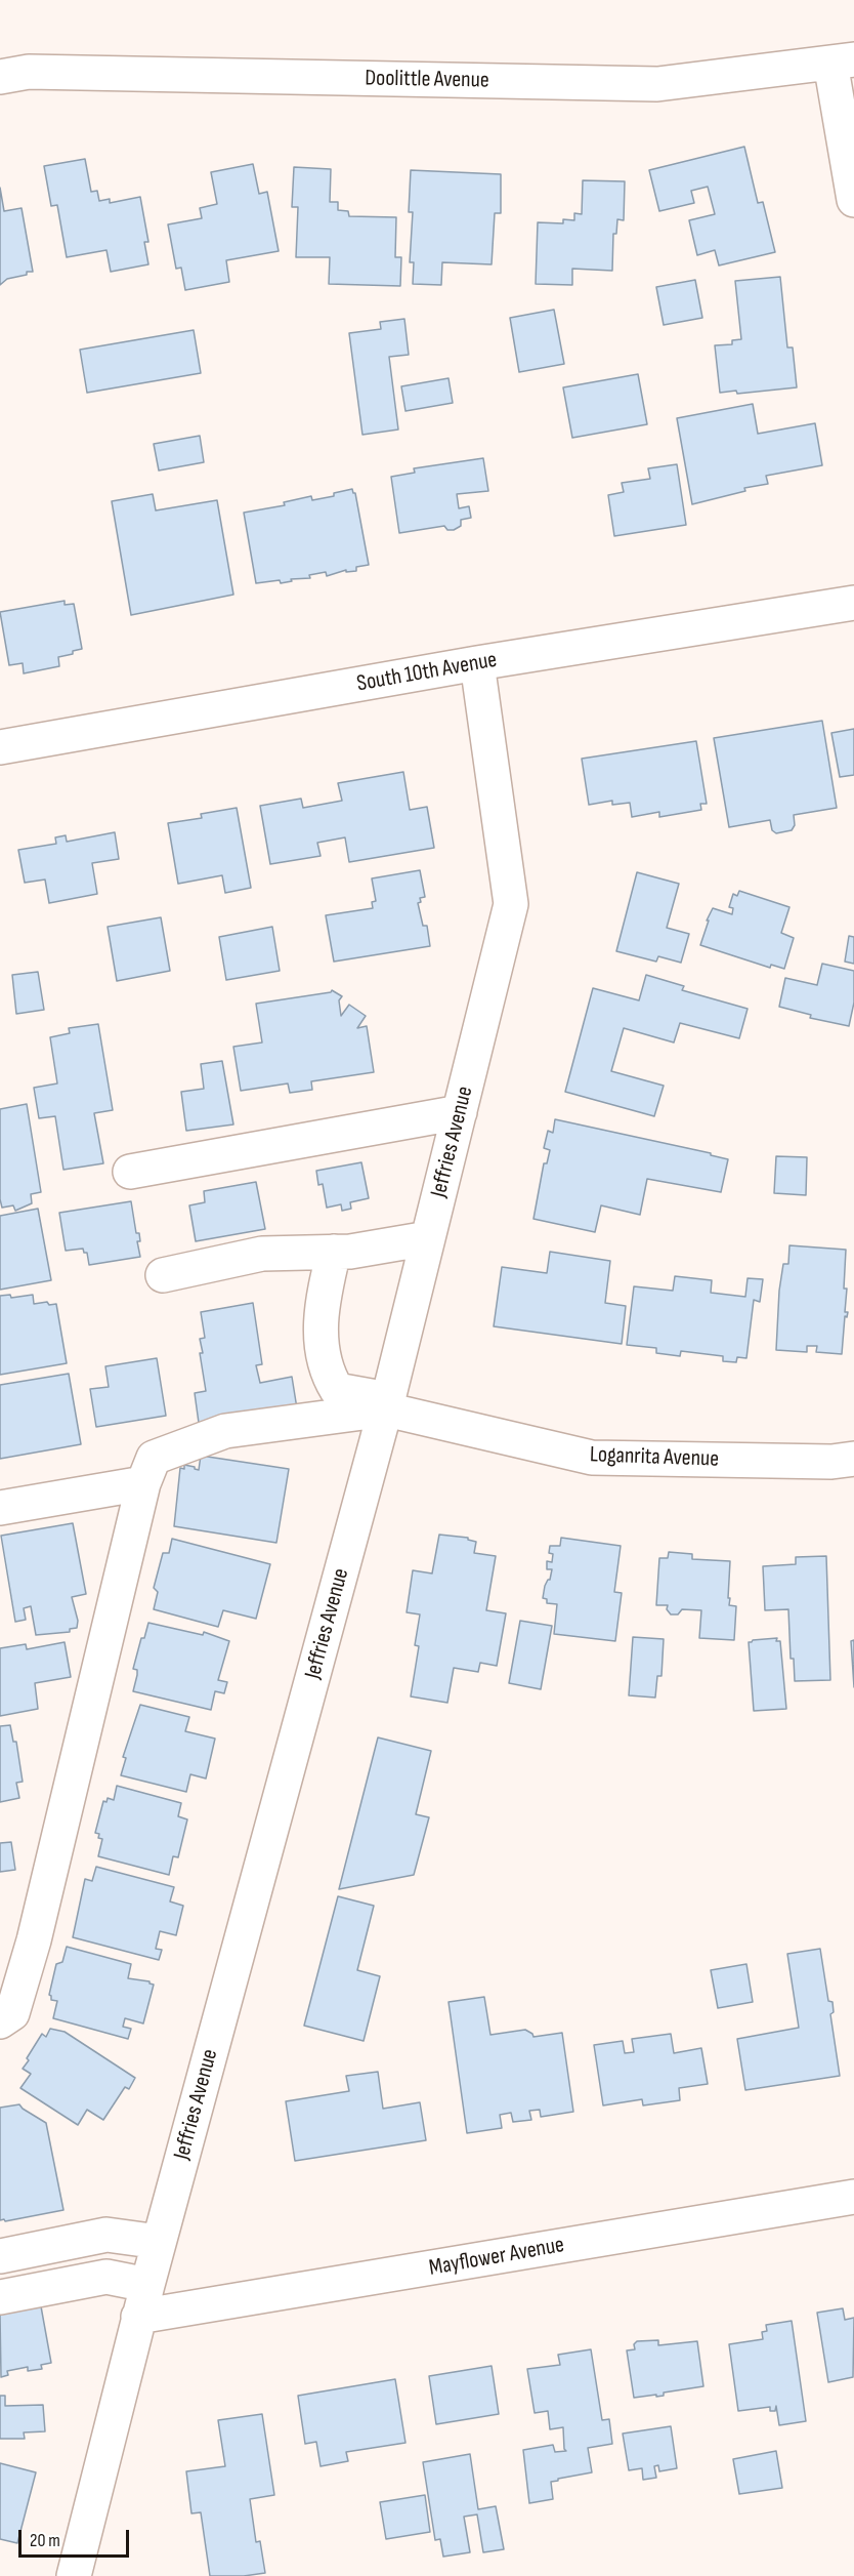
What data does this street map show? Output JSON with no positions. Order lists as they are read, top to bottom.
{
  "streets": {
    "street": [
      "Doolittle Avenue",
      "South 10th Avenue",
      "Jeffries Avenue",
      "Loganrita Avenue",
      "Mayflower Avenue"
    ]
  },
  "crossings": [
    ["South 10th Avenue", "Jeffries Avenue"],
    ["Jeffries Avenue", "Loganrita Avenue"],
    ["Jeffries Avenue", "Mayflower Avenue"]
  ],
  "scale_bar": "20 m"
}
